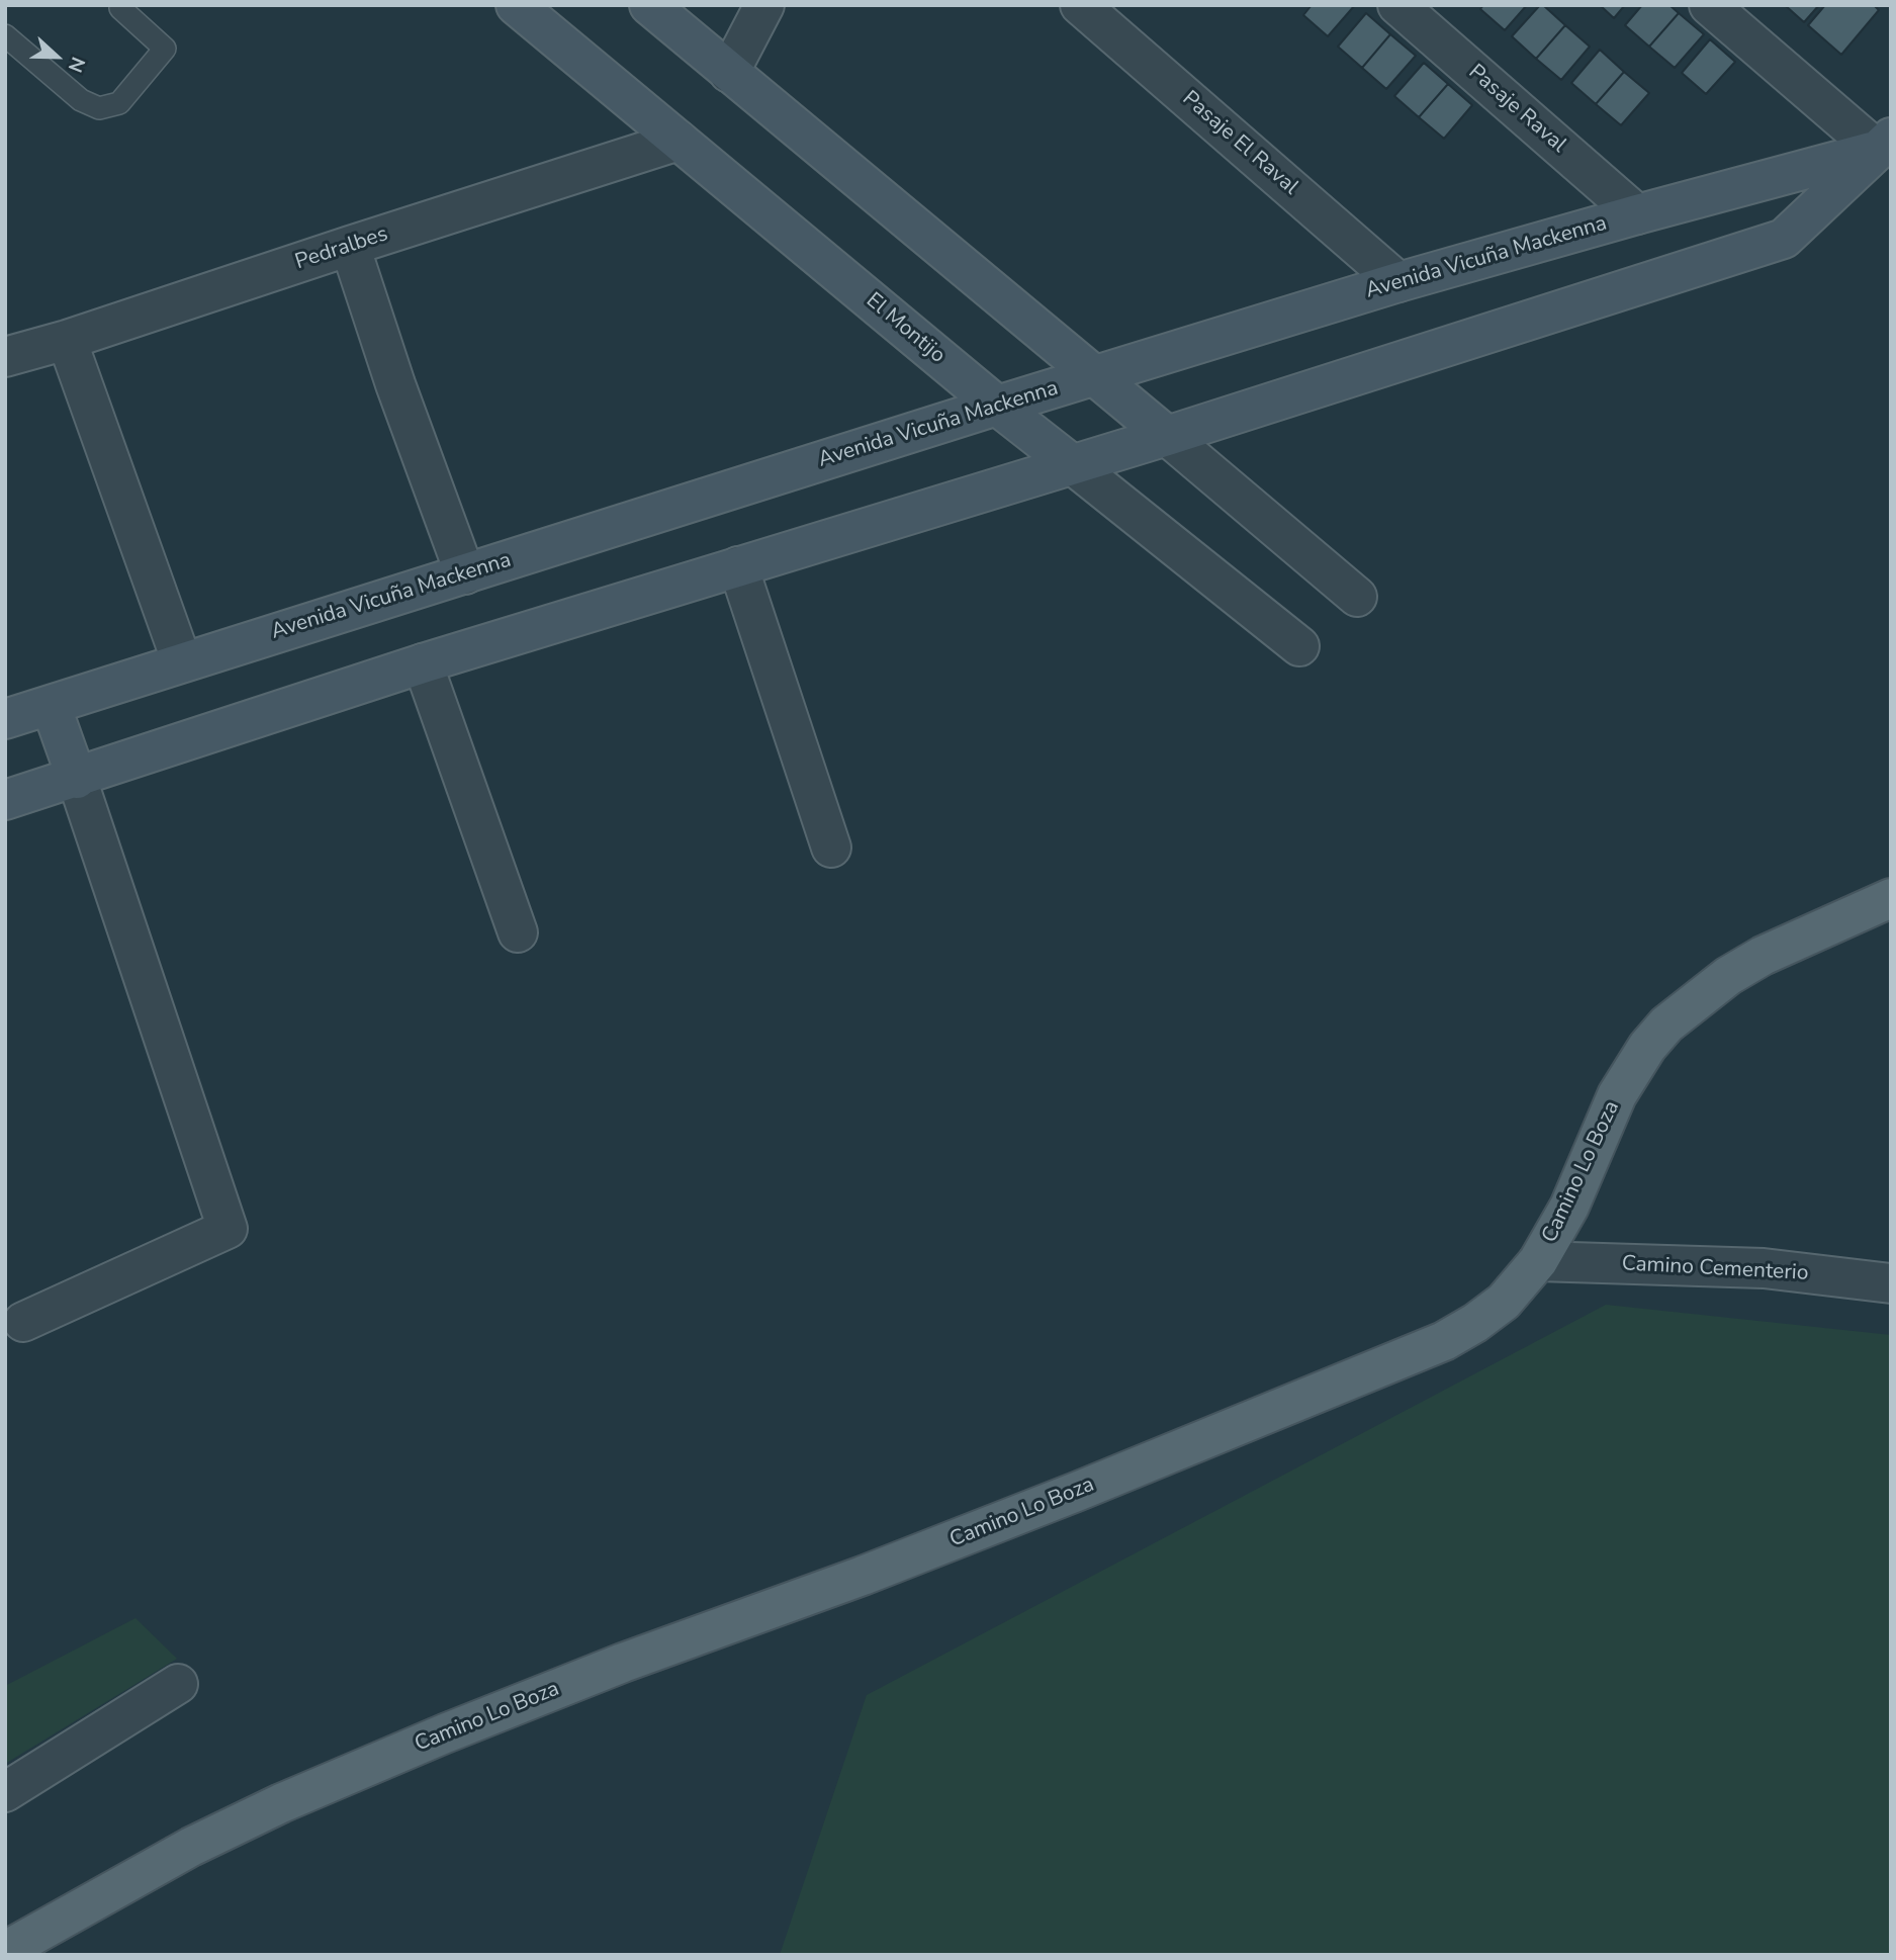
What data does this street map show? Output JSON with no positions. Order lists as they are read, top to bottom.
{
  "streets": {
    "main road": ["Camino Lo Boza"],
    "street": [
      "Pasaje Raval",
      "Pasaje El Raval",
      "Pedralbes",
      "Avenida Vicuña Mackenna",
      "El Montijo",
      "Camino Cementerio"
    ]
  },
  "crossings": [
    ["Pasaje Raval", "Avenida Vicuña Mackenna"],
    ["Pasaje El Raval", "Avenida Vicuña Mackenna"],
    ["Pedralbes", "El Montijo"],
    ["Avenida Vicuña Mackenna", "El Montijo"],
    ["Camino Lo Boza", "Camino Cementerio"]
  ],
  "north": "right"
}
